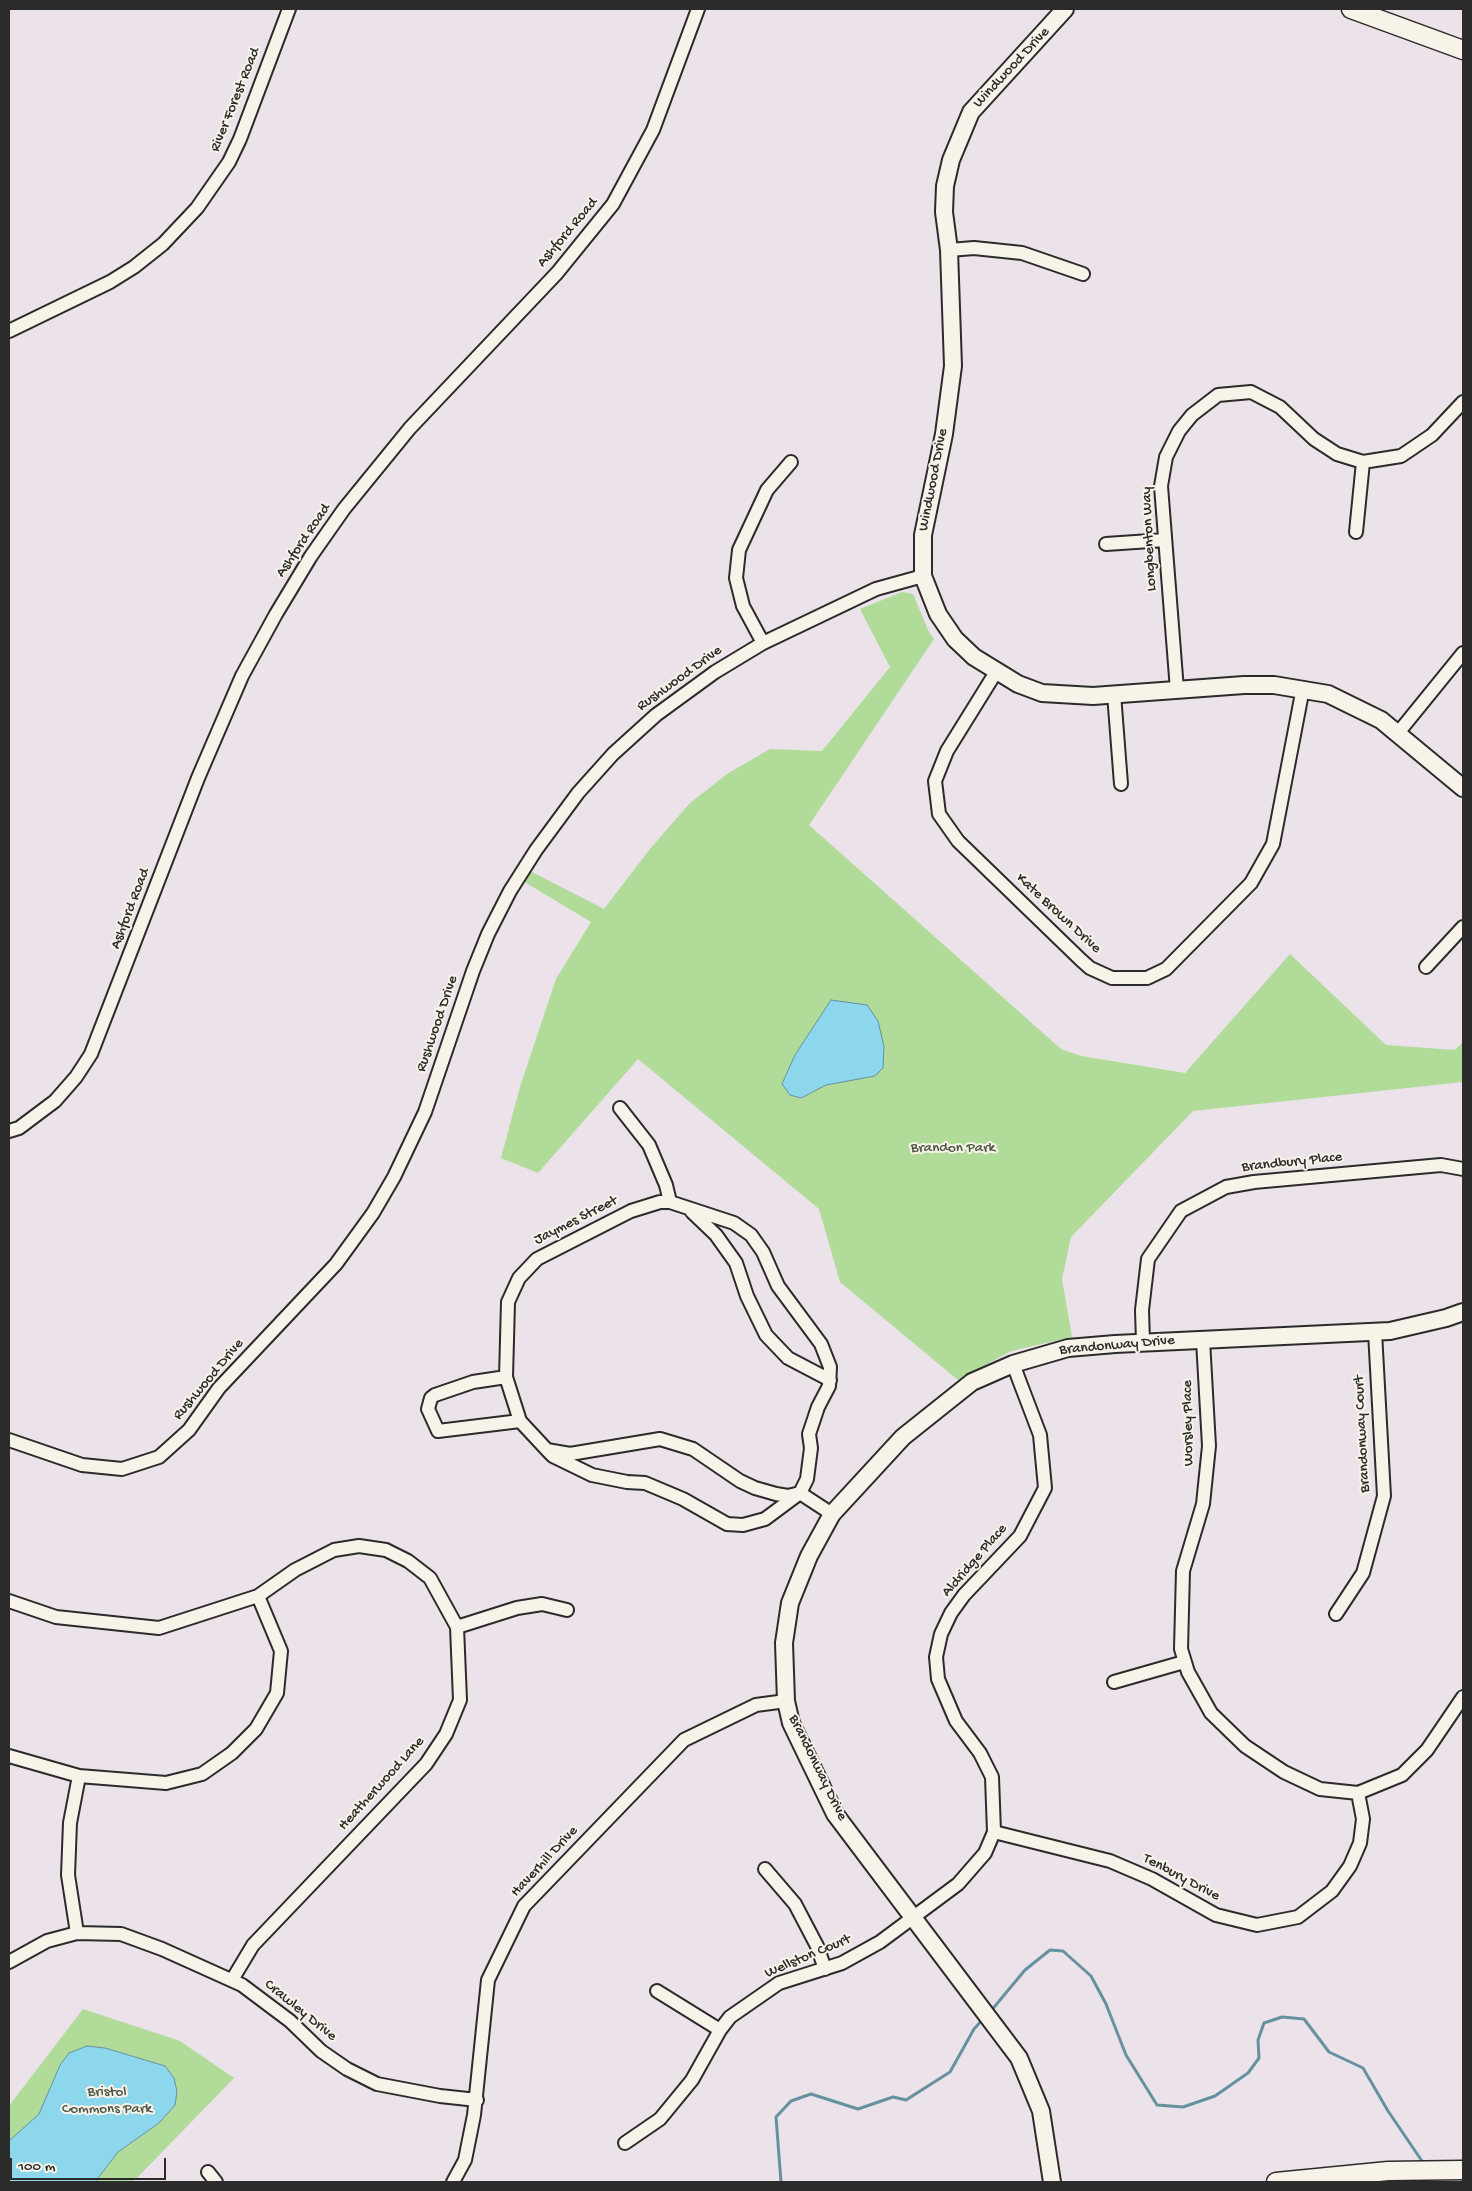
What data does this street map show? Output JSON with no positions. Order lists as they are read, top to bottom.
{
  "streets": {
    "street": [
      "Windwood Drive",
      "River Forest Road",
      "Ashford Road",
      "Longbenton Way",
      "Rushwood Drive",
      "Kate Brown Drive",
      "Brandbury Place",
      "Jaymes Street",
      "Brandonway Drive",
      "Worsley Place",
      "Brandonway Court",
      "Aldridge Place",
      "Heatherwood Lane",
      "Haverhill Drive",
      "Tenbury Drive",
      "Wellston Court",
      "Crawley Drive"
    ]
  },
  "crossings": [
    ["Windwood Drive", "Longbenton Way"],
    ["Windwood Drive", "Rushwood Drive"],
    ["Windwood Drive", "Kate Brown Drive"],
    ["Brandbury Place", "Brandonway Drive"],
    ["Brandonway Drive", "Worsley Place"],
    ["Brandonway Drive", "Brandonway Court"],
    ["Brandonway Drive", "Aldridge Place"],
    ["Brandonway Drive", "Haverhill Drive"],
    ["Brandonway Drive", "Wellston Court"],
    ["Worsley Place", "Tenbury Drive"],
    ["Aldridge Place", "Tenbury Drive"],
    ["Aldridge Place", "Wellston Court"],
    ["Heatherwood Lane", "Crawley Drive"],
    ["Haverhill Drive", "Crawley Drive"]
  ],
  "parks": ["Brandon Park", "Bristol Commons Park"],
  "scale_bar": "100 m"
}
